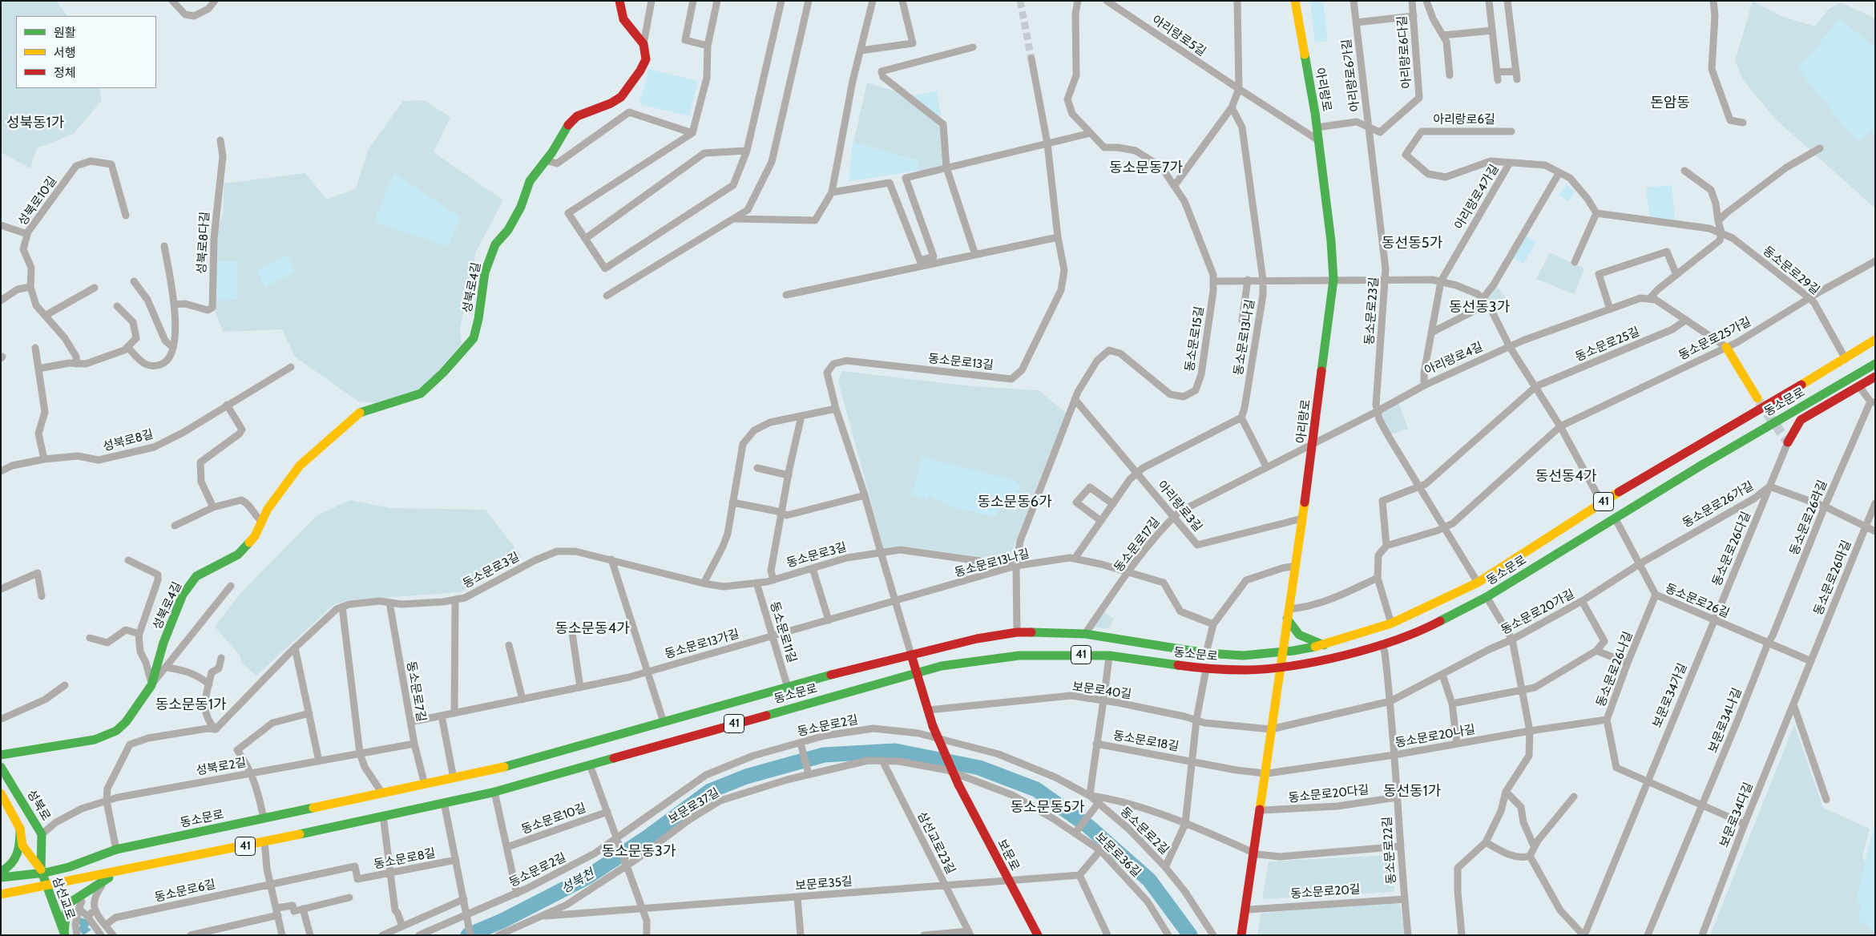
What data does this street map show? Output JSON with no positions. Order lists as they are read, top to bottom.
{
  "streets": {
    "main road": [
      "아리랑로",
      "성북로4길",
      "동소문로",
      "41",
      "성북로",
      "보문로",
      "삼선교로"
    ],
    "street": [
      "아리랑로5길",
      "아리랑로6다길",
      "아리랑로6가길",
      "아리랑로6길",
      "아리랑로4가길",
      "성북로10길",
      "성북로8다길",
      "동소문로29길",
      "동소문로23길",
      "동소문로13나길",
      "동소문로15길",
      "동소문로25가길",
      "동소문로25길",
      "아리랑로4길",
      "동소문로13길",
      "성북로8길",
      "동소문로26가길",
      "아리랑로3길",
      "동소문로26라길",
      "동소문로17길",
      "동소문로26다길",
      "동소문로3길",
      "동소문로26마길",
      "동소문로26길",
      "동소문로20가길",
      "동소문로11길",
      "동소문로13가길",
      "동소문로26나길",
      "보문로40길",
      "동소문로7길",
      "보문로34가길",
      "보문로34나길",
      "동소문로2길",
      "동소문로20나길",
      "동소문로18길",
      "성북로2길",
      "동소문로20다길",
      "보문로37길",
      "보문로34다길",
      "동소문로10길",
      "삼선교로23길",
      "동소문로22길",
      "보문로36길",
      "동소문로8길",
      "보문로35길",
      "동소문로6길",
      "동소문로20길"
    ]
  },
  "crossings": [
    ["아리랑로5길", "아리랑로"],
    ["아리랑로6다길", "아리랑로6가길"],
    ["아리랑로6다길", "동소문로23길"],
    ["아리랑로6가길", "동소문로23길"],
    ["아리랑로", "아리랑로4길"],
    ["아리랑로", "동소문로"],
    ["아리랑로", "아리랑로3길"],
    ["아리랑로", "동소문로17길"],
    ["아리랑로6길", "아리랑로4가길"],
    ["아리랑로4가길", "아리랑로4길"],
    ["동소문로29길", "동소문로25가길"],
    ["동소문로29길", "동소문로"],
    ["동소문로23길", "아리랑로4길"],
    ["동소문로23길", "동소문로"],
    ["동소문로13나길", "동소문로15길"],
    ["동소문로13나길", "동소문로13길"],
    ["동소문로13나길", "동소문로3길"],
    ["동소문로13나길", "동소문로13가길"],
    ["동소문로15길", "동소문로"],
    ["동소문로15길", "아리랑로3길"],
    ["동소문로15길", "동소문로3길"],
    ["아리랑로4길", "동소문로17길"],
    ["동소문로13길", "동소문로"],
    ["동소문로13길", "동소문로3길"],
    ["동소문로13길", "동소문로13가길"],
    ["동소문로", "동소문로17길"],
    ["동소문로", "동소문로26길"],
    ["동소문로", "동소문로11길"],
    ["동소문로", "동소문로7길"],
    ["동소문로", "동소문로18길"],
    ["동소문로", "성북로"],
    ["동소문로", "동소문로22길"],
    ["동소문로", "삼선교로"],
    ["동소문로26가길", "동소문로26라길"],
    ["동소문로26가길", "동소문로26다길"],
    ["동소문로26가길", "동소문로26마길"],
    ["동소문로26가길", "동소문로26길"],
    ["동소문로26가길", "동소문로20가길"],
    ["아리랑로3길", "동소문로17길"],
    ["동소문로26라길", "동소문로26길"],
    ["동소문로26라길", "보문로34나길"],
    ["동소문로26다길", "동소문로26길"],
    ["동소문로26다길", "보문로34가길"],
    ["동소문로3길", "동소문로11길"],
    ["동소문로3길", "동소문로7길"],
    ["동소문로26마길", "동소문로26길"],
    ["동소문로26마길", "보문로34다길"],
    ["동소문로26길", "동소문로20가길"],
    ["동소문로26길", "동소문로26나길"],
    ["동소문로26길", "보문로34가길"],
    ["동소문로26길", "보문로34나길"],
    ["동소문로26길", "보문로34다길"],
    ["동소문로20가길", "보문로40길"],
    ["동소문로20가길", "동소문로22길"],
    ["동소문로11길", "동소문로13가길"],
    ["동소문로13가길", "동소문로7길"],
    ["동소문로26나길", "보문로34가길"],
    ["동소문로26나길", "동소문로20나길"],
    ["보문로40길", "동소문로18길"],
    ["보문로40길", "보문로"],
    ["동소문로7길", "성북로2길"],
    ["동소문로2길", "동소문로18길"],
    ["동소문로20나길", "동소문로18길"],
    ["동소문로20나길", "동소문로22길"],
    ["성북로2길", "성북로"],
    ["동소문로20다길", "동소문로22길"],
    ["성북로", "삼선교로"],
    ["보문로37길", "삼선교로23길"],
    ["보문로37길", "보문로36길"],
    ["보문로37길", "보문로35길"],
    ["삼선교로23길", "보문로35길"],
    ["동소문로22길", "동소문로20길"],
    ["보문로", "보문로35길"],
    ["동소문로8길", "동소문로6길"]
  ],
  "districts": [
    "돈암동",
    "성북동1가",
    "동소문동7가",
    "동선동5가",
    "동선동3가",
    "동선동4가",
    "동소문동6가",
    "동소문동4가",
    "동소문동1가",
    "동선동1가",
    "동소문동5가",
    "동소문동3가"
  ],
  "water": ["성북천"],
  "legend": ["원활", "서행", "정체"]
}
